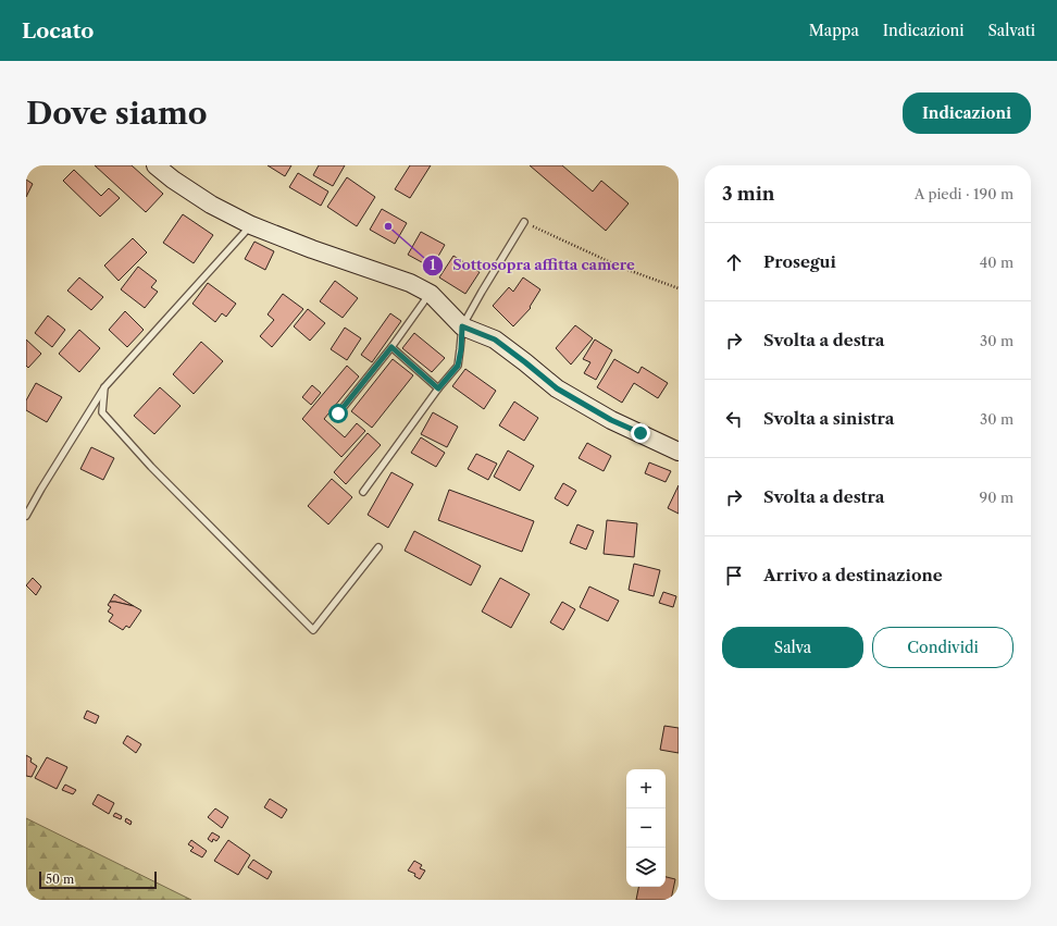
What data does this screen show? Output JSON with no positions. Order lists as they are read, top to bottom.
{
  "places": ["Sottosopra affitta camere"],
  "scale_bar": "50 m",
  "page": {
    "header": "Locato",
    "nav": ["Mappa", "Indicazioni", "Salvati"],
    "buttons": [
      "Indicazioni",
      ["Salva", "Condividi"]
    ],
    "title": "Dove siamo",
    "heading": ["3 min", "A piedi · 190 m"],
    "list": [
      ["Prosegui", "40 m"],
      ["Svolta a destra", "30 m"],
      ["Svolta a sinistra", "30 m"],
      ["Svolta a destra", "90 m"],
      "Arrivo a destinazione"
    ],
    "map_buttons": ["+", "−"],
    "scale": "50 m"
  }
}
